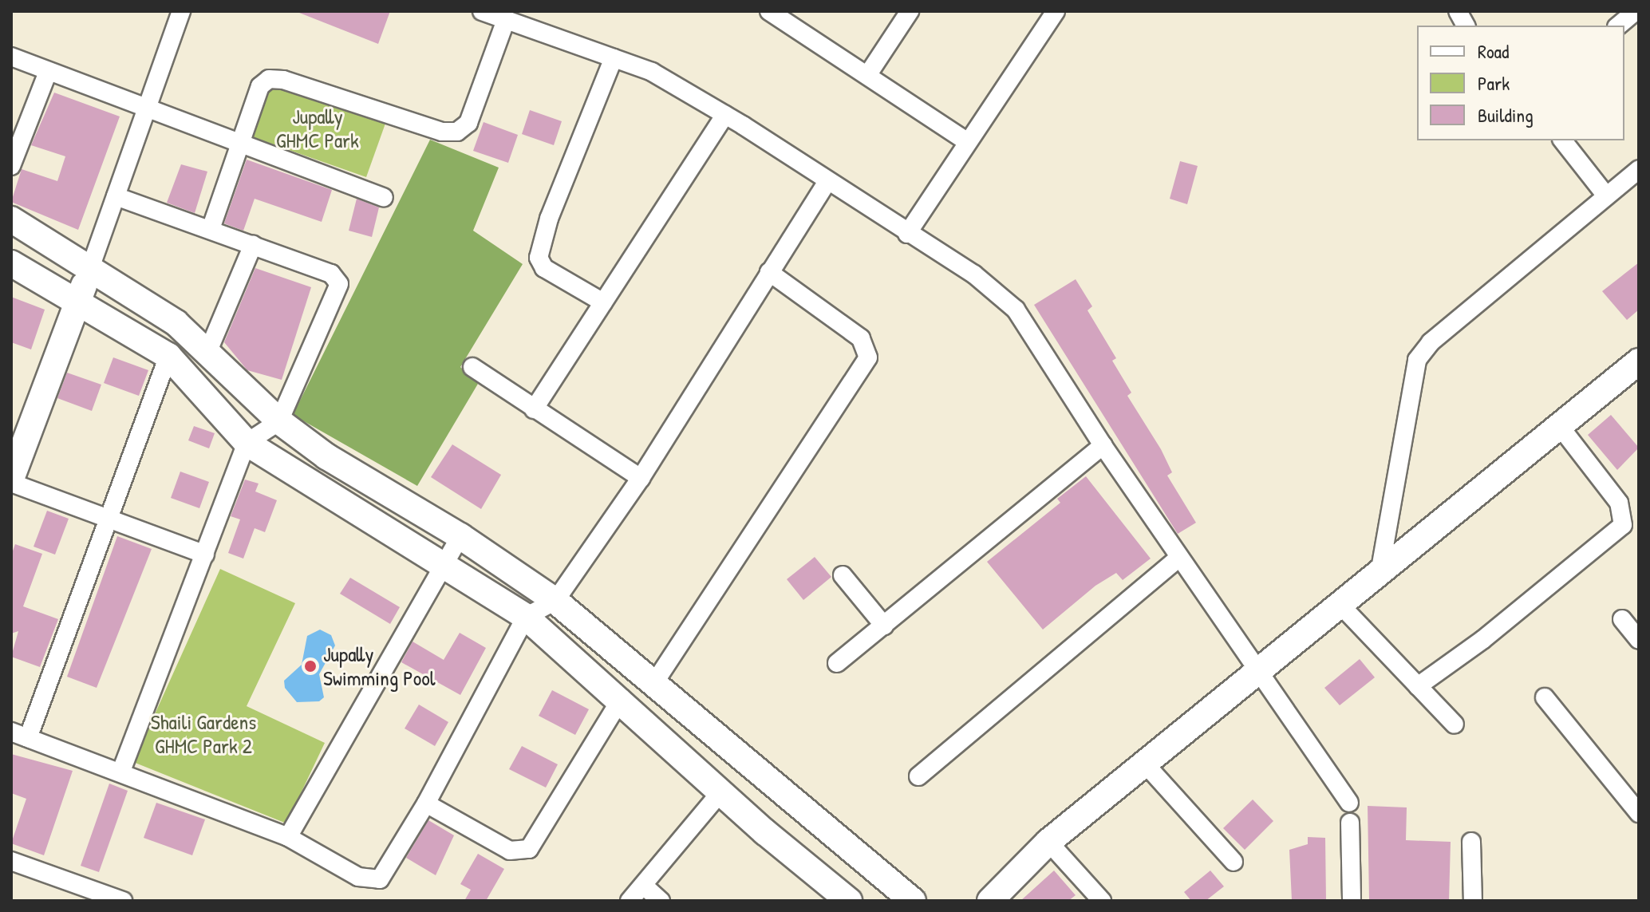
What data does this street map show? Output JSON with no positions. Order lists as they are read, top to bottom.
{
  "parks": ["Jupally GHMC Park", "Shaili Gardens GHMC Park 2"],
  "places": ["Jupally Swimming Pool"],
  "legend": ["Road", "Park", "Building"]
}
